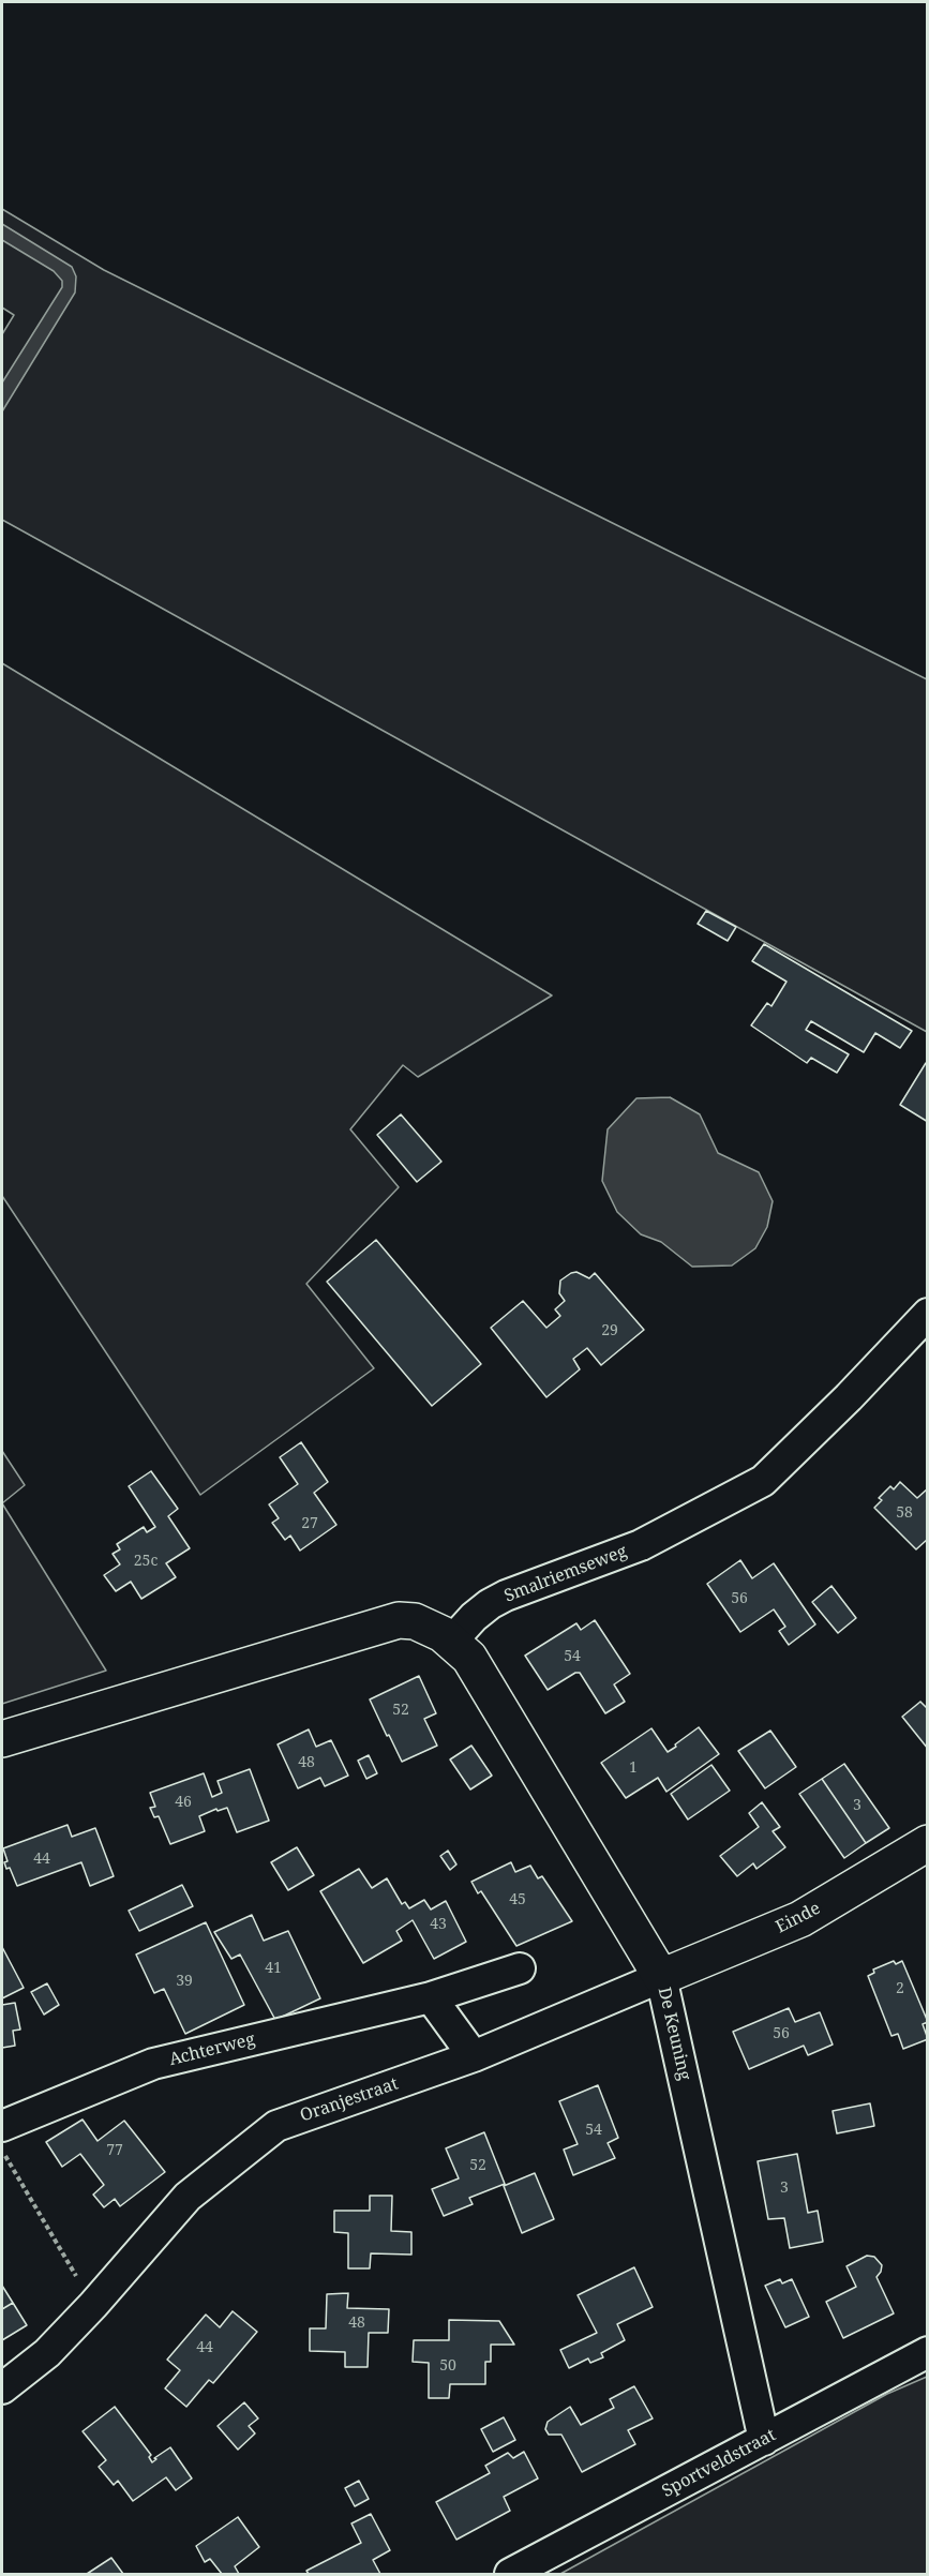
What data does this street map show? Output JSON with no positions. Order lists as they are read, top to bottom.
{
  "streets": {
    "street": [
      "Smalriemseweg",
      "Einde",
      "De Keuning",
      "Achterweg",
      "Oranjestraat",
      "Sportveldstraat"
    ]
  },
  "crossings": [
    ["Smalriemseweg", "De Keuning"],
    ["Einde", "De Keuning"],
    ["Einde", "Oranjestraat"],
    ["De Keuning", "Oranjestraat"],
    ["De Keuning", "Sportveldstraat"]
  ],
  "house_numbers": [
    "29",
    "58",
    "27",
    "25c",
    "56",
    "54",
    "52",
    "48",
    "1",
    "46",
    "3",
    "44",
    "45",
    "43",
    "41",
    "39",
    "2",
    "56",
    "54",
    "77",
    "52",
    "3",
    "48",
    "44",
    "50"
  ]
}
